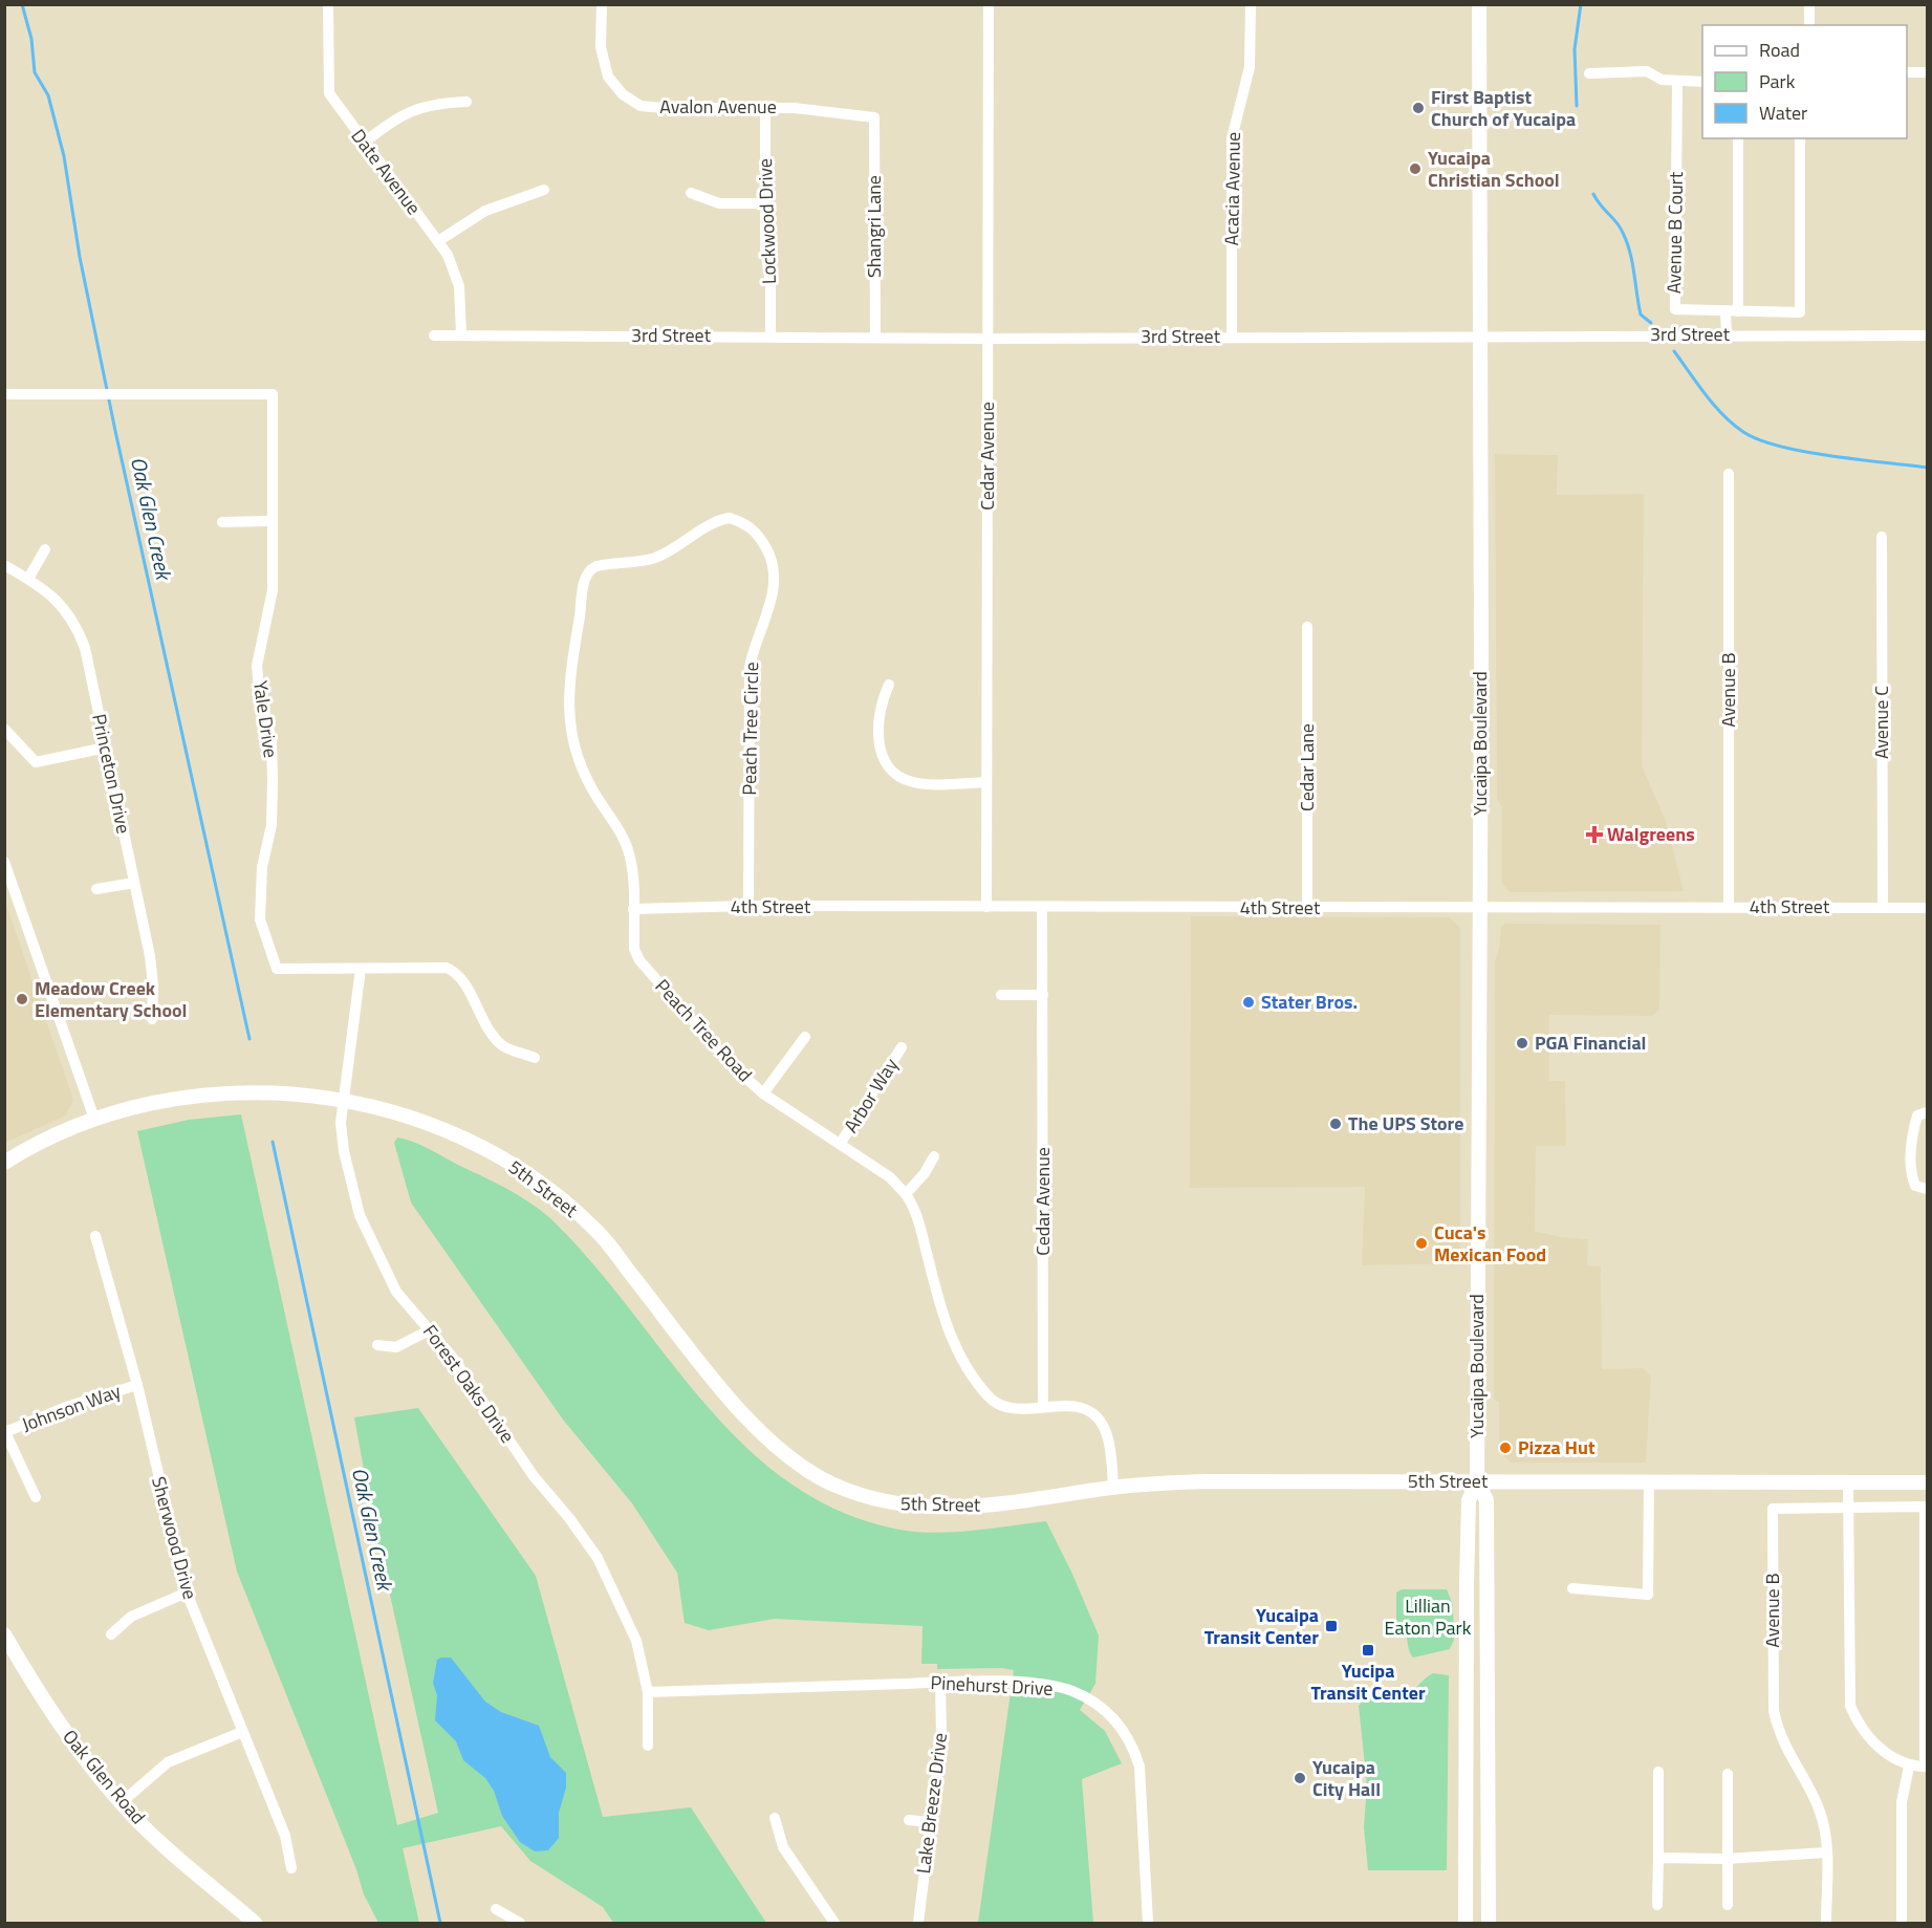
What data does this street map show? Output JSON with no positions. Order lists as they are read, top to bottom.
{
  "streets": {
    "main road": ["Yucaipa Boulevard", "5th Street", "Oak Glen Road"],
    "street": [
      "Avalon Avenue",
      "Date Avenue",
      "Acacia Avenue",
      "Lockwood Drive",
      "Shangri Lane",
      "Avenue B Court",
      "3rd Street",
      "Cedar Avenue",
      "Avenue B",
      "Yale Drive",
      "Avenue C",
      "Peach Tree Circle",
      "Cedar Lane",
      "Princeton Drive",
      "4th Street",
      "Peach Tree Road",
      "Arbor Way",
      "Forest Oaks Drive",
      "Johnson Way",
      "Sherwood Drive",
      "Pinehurst Drive",
      "Lake Breeze Drive"
    ]
  },
  "crossings": [
    ["Avalon Avenue", "Lockwood Drive"],
    ["Avalon Avenue", "Shangri Lane"],
    ["Date Avenue", "3rd Street"],
    ["Acacia Avenue", "3rd Street"],
    ["Lockwood Drive", "3rd Street"],
    ["Shangri Lane", "3rd Street"],
    ["3rd Street", "Cedar Avenue"],
    ["3rd Street", "Yucaipa Boulevard"],
    ["Cedar Avenue", "4th Street"],
    ["Cedar Avenue", "Peach Tree Road"],
    ["Avenue B", "4th Street"],
    ["Yale Drive", "Forest Oaks Drive"],
    ["Avenue C", "4th Street"],
    ["Peach Tree Circle", "4th Street"],
    ["Peach Tree Circle", "Peach Tree Road"],
    ["Yucaipa Boulevard", "4th Street"],
    ["Yucaipa Boulevard", "5th Street"],
    ["Cedar Lane", "4th Street"],
    ["4th Street", "Peach Tree Road"],
    ["Peach Tree Road", "Arbor Way"],
    ["Peach Tree Road", "5th Street"],
    ["5th Street", "Forest Oaks Drive"],
    ["Forest Oaks Drive", "Pinehurst Drive"],
    ["Johnson Way", "Sherwood Drive"],
    ["Pinehurst Drive", "Lake Breeze Drive"]
  ],
  "water": ["Oak Glen Creek"],
  "parks": ["Lillian Eaton Park"],
  "places": {
    "other": [
      "First Baptist Church of Yucaipa",
      "Yucaipa Christian School",
      "Meadow Creek Elementary School",
      "Stater Bros.",
      "PGA Financial",
      "The UPS Store",
      "Cuca's Mexican Food",
      "Pizza Hut",
      "Yucaipa City Hall"
    ],
    "health": ["Walgreens"],
    "transit": ["Yucaipa Transit Center", "Yucipa Transit Center"]
  },
  "legend": ["Road", "Park", "Water"]
}
